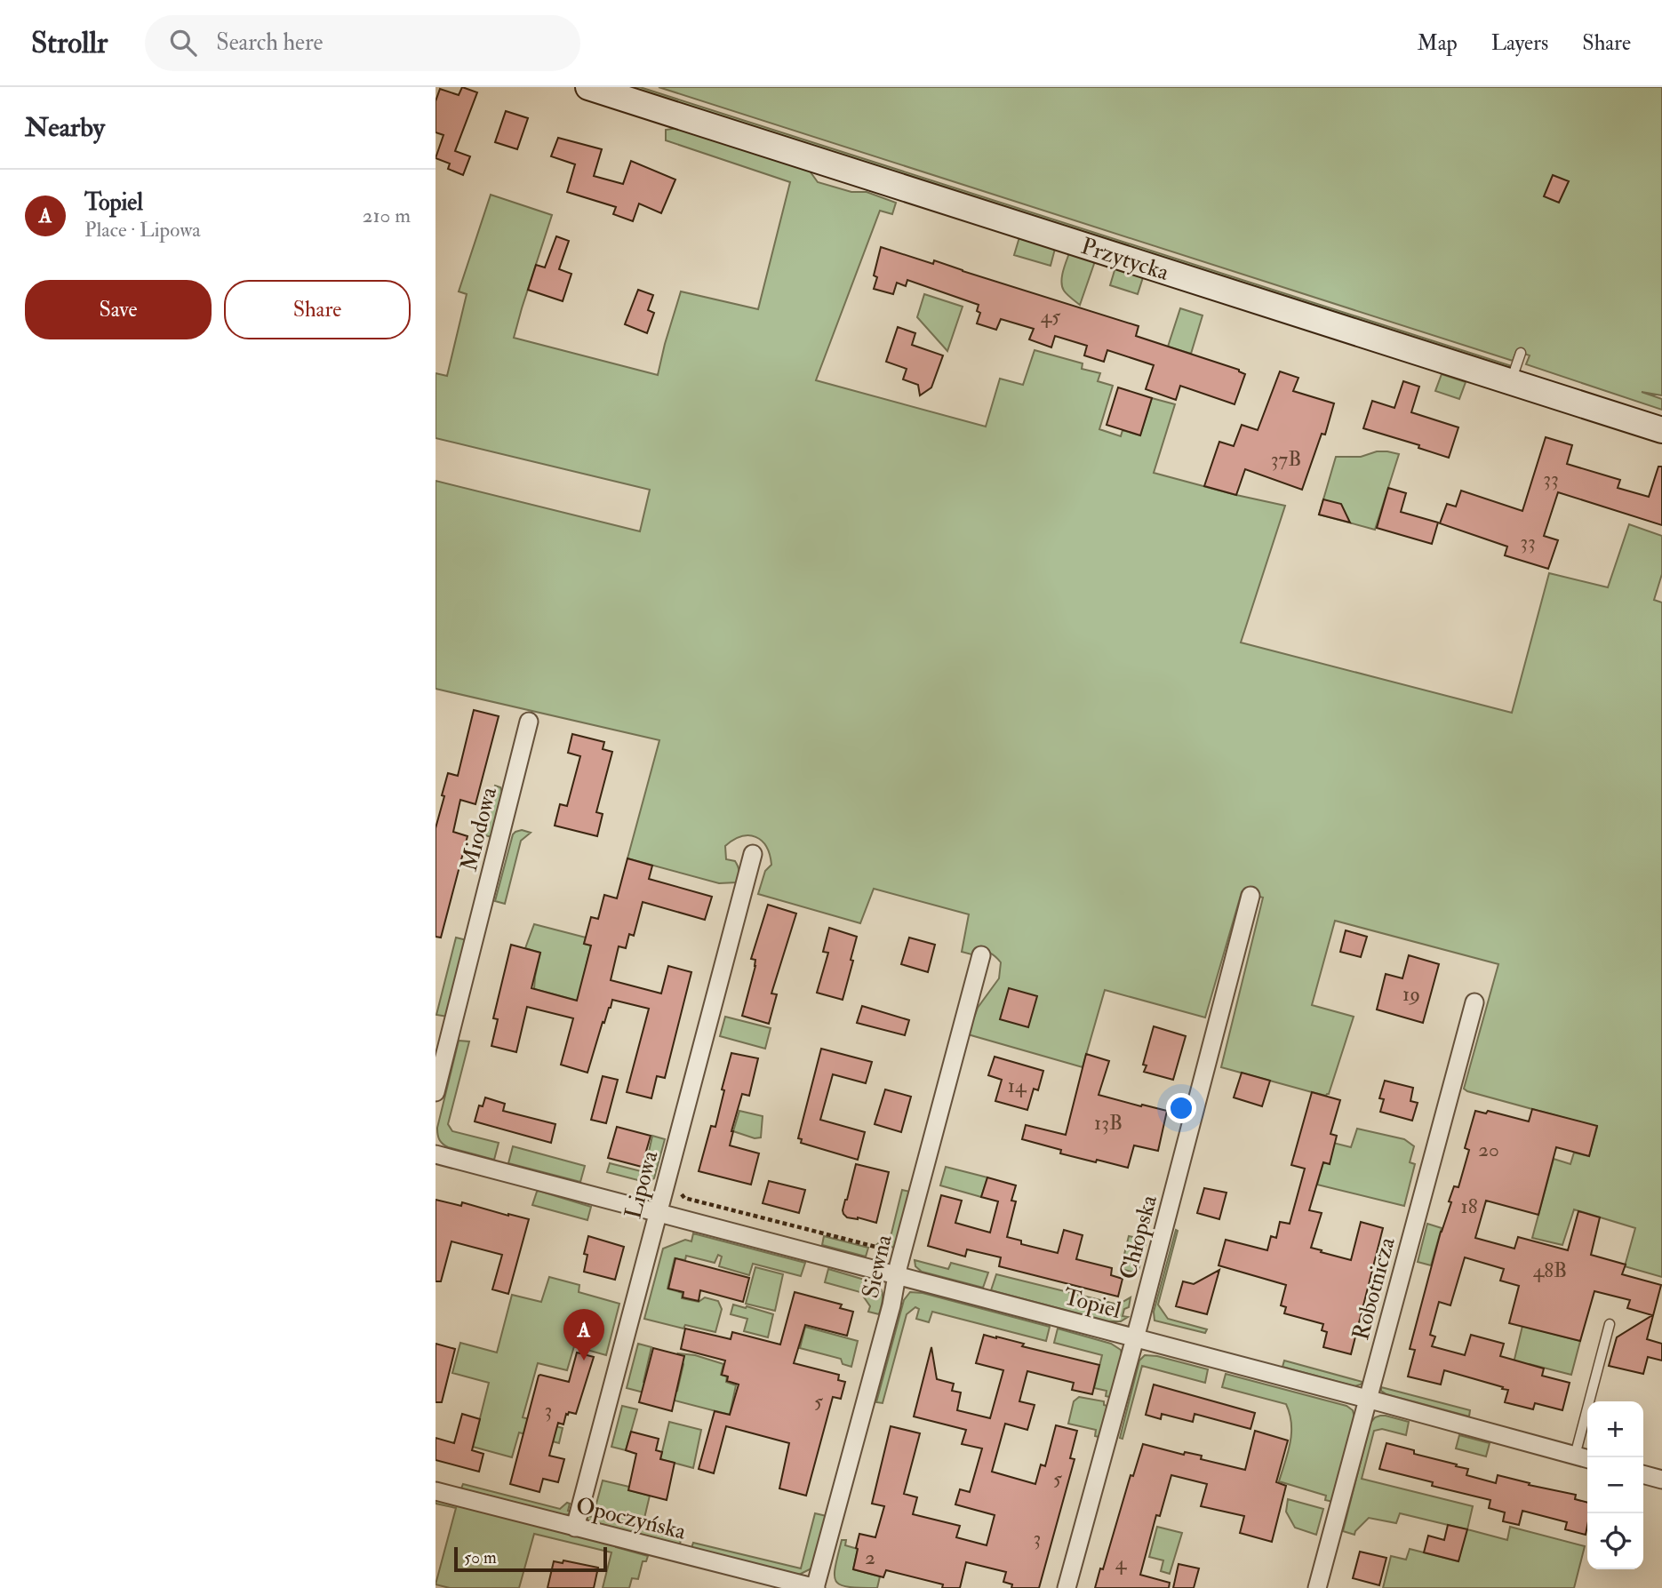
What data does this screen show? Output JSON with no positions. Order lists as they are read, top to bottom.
{
  "streets": {
    "main road": ["Przytycka"],
    "street": [
      "Miodowa",
      "Lipowa",
      "Chłopska",
      "Siewna",
      "Robotnicza",
      "Topiel",
      "Opoczyńska"
    ]
  },
  "crossings": [
    ["Lipowa", "Topiel"],
    ["Lipowa", "Opoczyńska"],
    ["Chłopska", "Topiel"],
    ["Siewna", "Topiel"],
    ["Siewna", "Opoczyńska"],
    ["Robotnicza", "Topiel"]
  ],
  "house_numbers": [
    "45",
    "37B",
    "33",
    "33",
    "19",
    "14",
    "13B",
    "20",
    "18",
    "48B",
    "5",
    "3",
    "5",
    "3",
    "2",
    "4"
  ],
  "scale_bar": "50 m",
  "page": {
    "header": "Strollr",
    "search": "Search here",
    "nav": ["Map", "Layers", "Share"],
    "heading": "Nearby",
    "list": [
      {
        "mark": "A",
        "name": "Topiel",
        "note": "Place · Lipowa",
        "value": "210 m"
      }
    ],
    "buttons": ["Save", "Share"],
    "pins": "A",
    "map_buttons": ["+", "−"],
    "scale": "50 m"
  }
}
